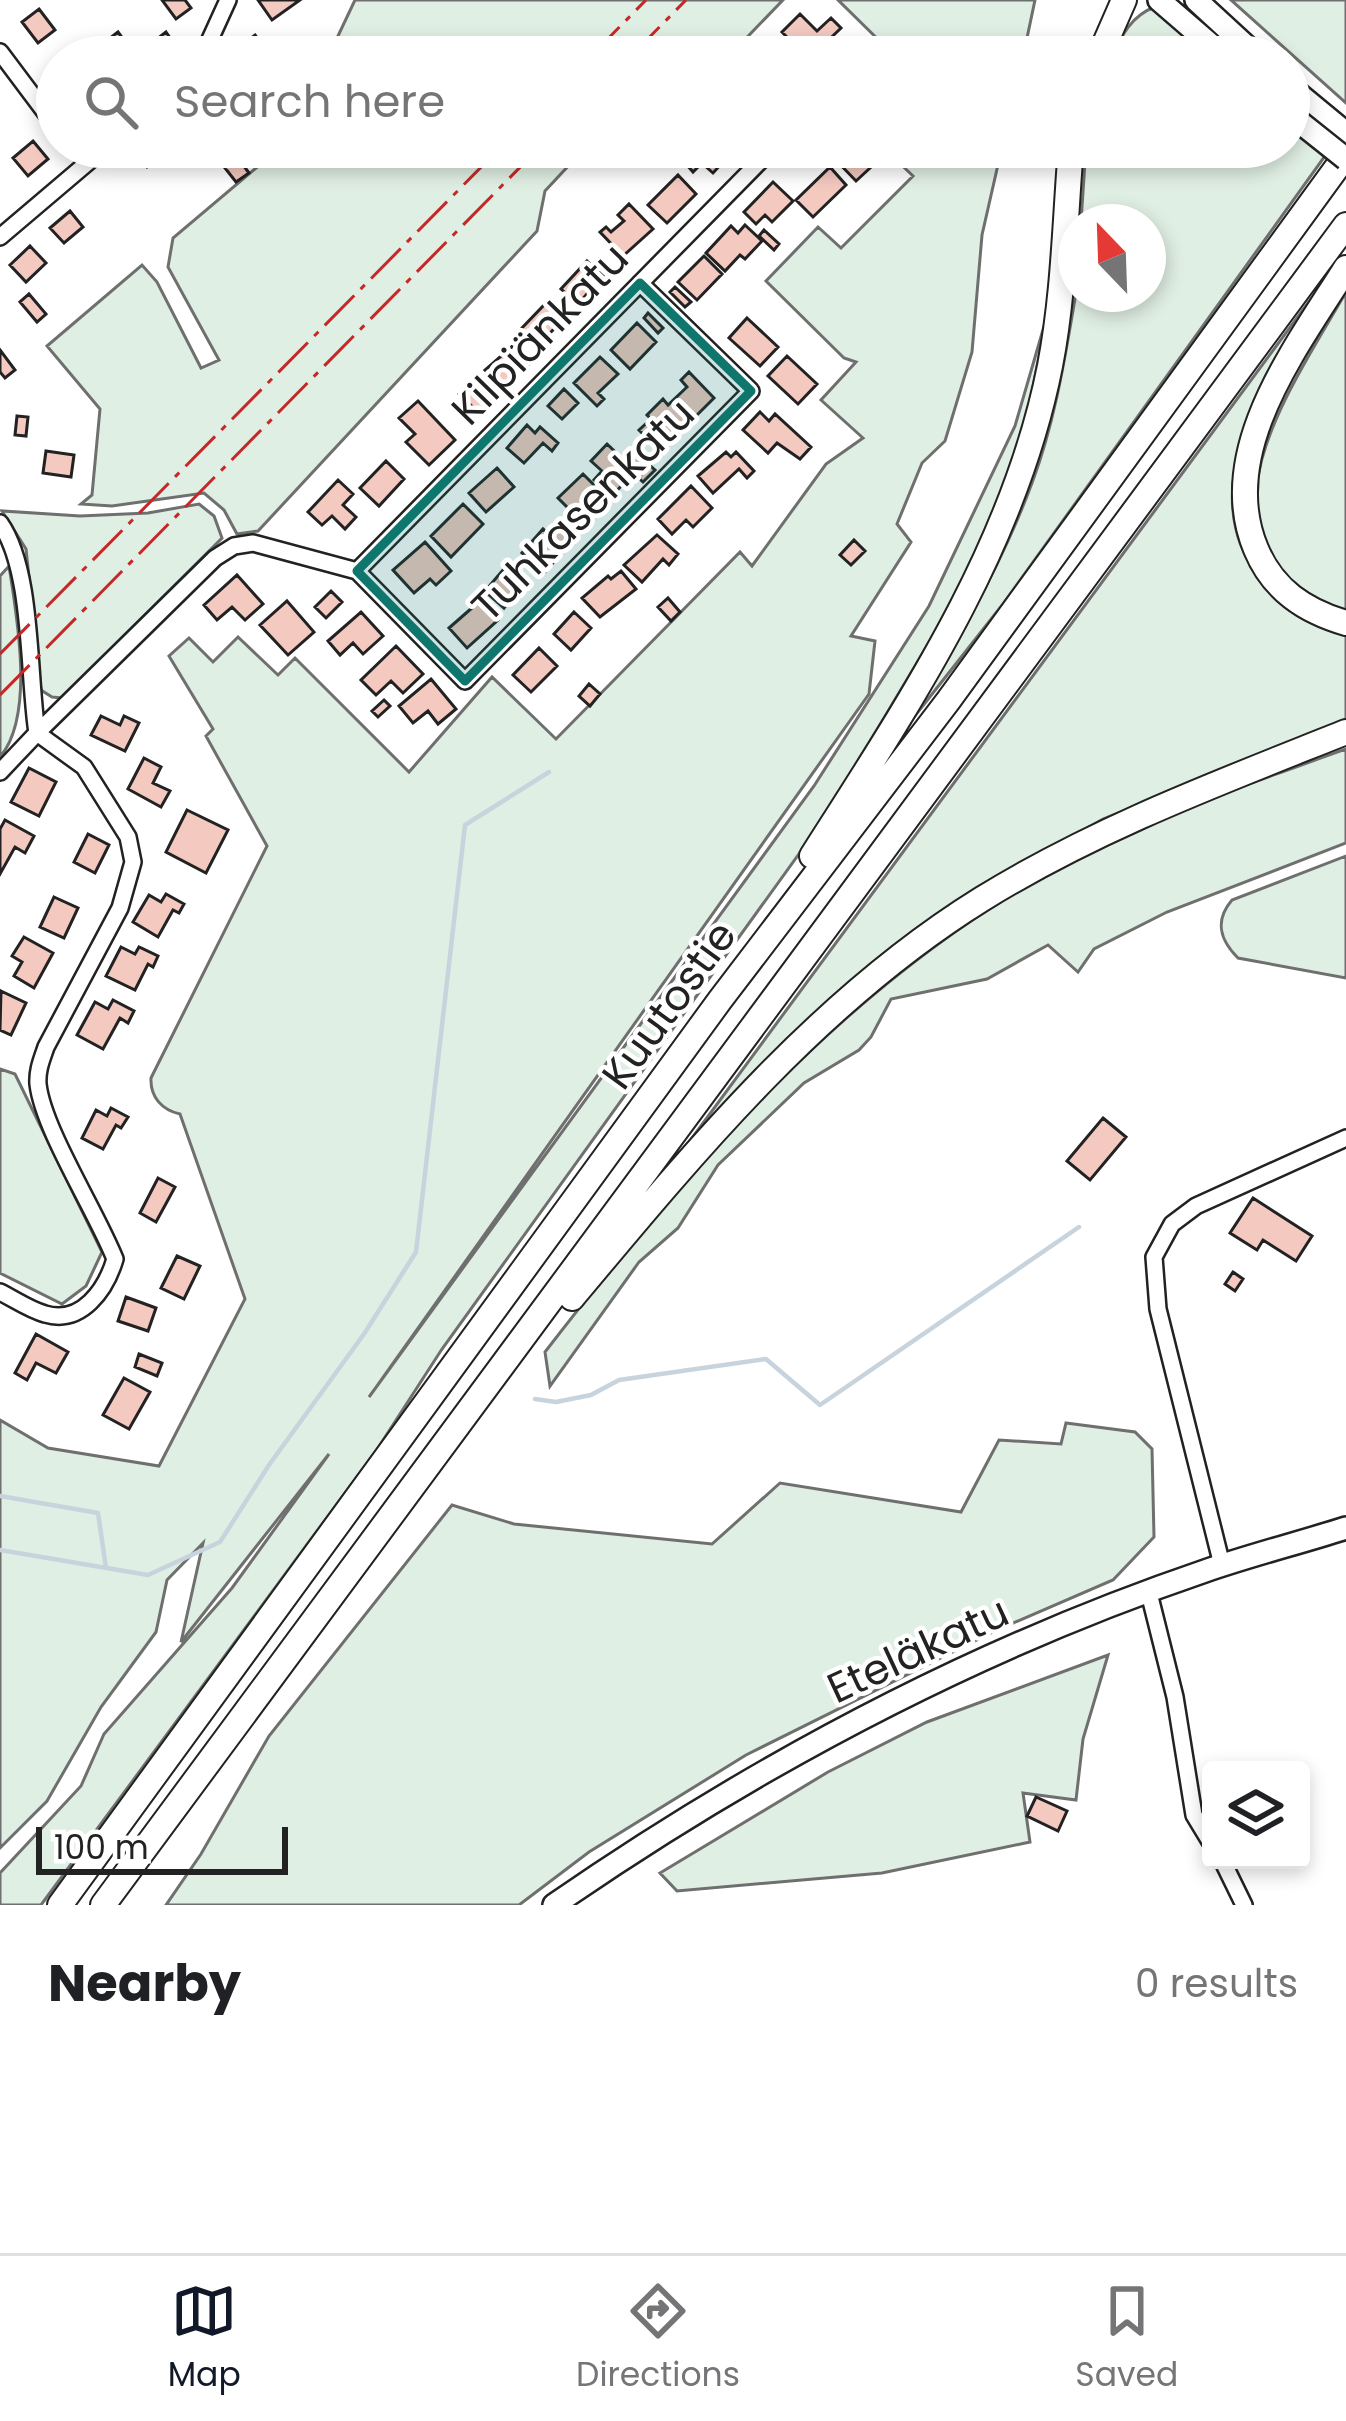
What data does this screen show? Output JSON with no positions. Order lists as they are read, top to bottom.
{
  "streets": {
    "highway": ["Kuutostie"],
    "main road": ["Eteläkatu"],
    "street": ["Kilpiänkatu", "Tuhkasenkatu"]
  },
  "crossings": [
    ["Kilpiänkatu", "Tuhkasenkatu"]
  ],
  "scale_bar": "100 m",
  "north": "top left",
  "page": {
    "search": "Search here",
    "scale": "100 m",
    "heading": ["Nearby", "0 results"],
    "nav": ["Map", "Directions", "Saved"]
  }
}
